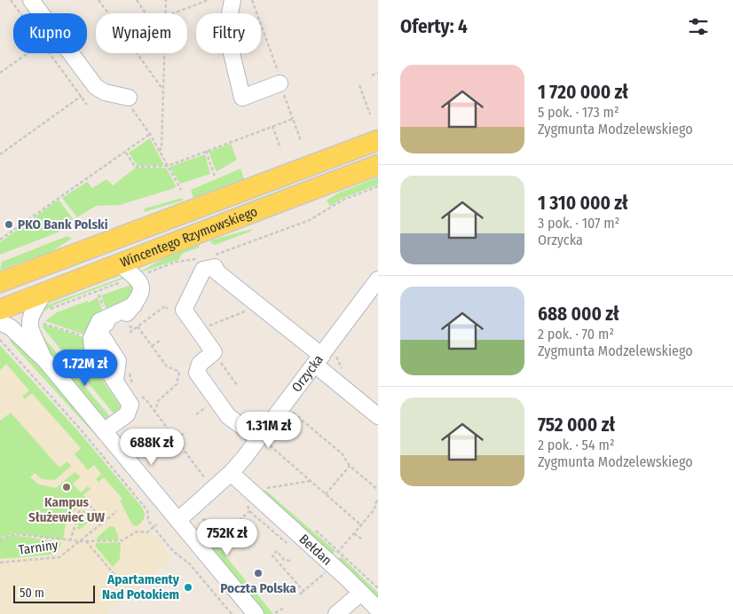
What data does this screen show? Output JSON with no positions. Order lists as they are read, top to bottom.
{
  "streets": {
    "main road": ["Wincentego Rzymowskiego"],
    "street": ["Orzycka", "Bełdan"],
    "path": ["Tarniny"]
  },
  "crossings": [
    ["Orzycka", "Bełdan"]
  ],
  "places": [
    "PKO Bank Polski",
    "Kampus Służewiec UW",
    "Poczta Polska",
    "Apartamenty Nad Potokiem"
  ],
  "scale_bar": "50 m",
  "page": {
    "heading": "Oferty: 4",
    "chip": ["Kupno", "Wynajem", "Filtry"],
    "list": [
      {
        "name": "1 720 000 zł",
        "note": "5 pok. · 173 m² · Zygmunta Modzelewskiego"
      },
      {
        "name": "1 310 000 zł",
        "note": "3 pok. · 107 m² · Orzycka"
      },
      {
        "name": "688 000 zł",
        "note": "2 pok. · 70 m² · Zygmunta Modzelewskiego"
      },
      {
        "name": "752 000 zł",
        "note": "2 pok. · 54 m² · Zygmunta Modzelewskiego"
      }
    ],
    "price": [
      "1.72M zł",
      "1.31M zł",
      "688K zł",
      "752K zł"
    ],
    "scale": "50 m"
  }
}
